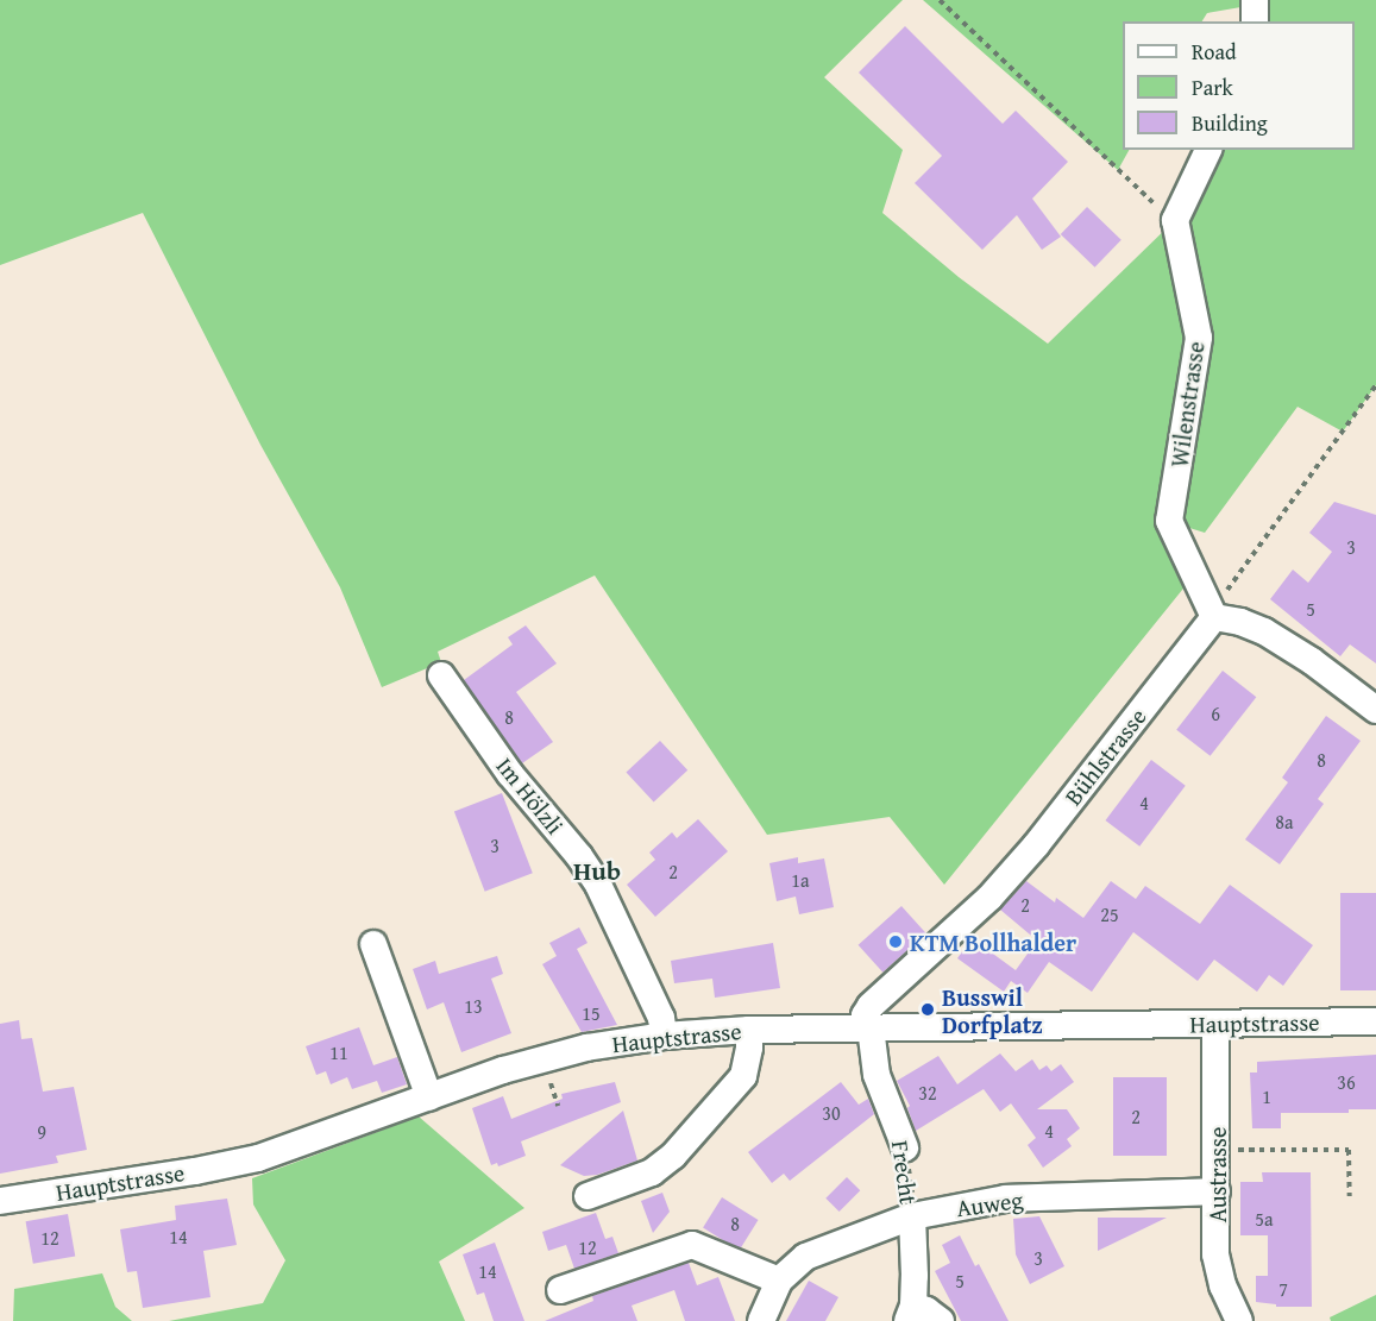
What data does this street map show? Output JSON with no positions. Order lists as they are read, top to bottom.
{
  "streets": {
    "street": [
      "Wilenstrasse",
      "Bühlstrasse",
      "Im Hölzli",
      "Hauptstrasse",
      "Frecht",
      "Austrasse",
      "Auweg"
    ]
  },
  "crossings": [
    ["Wilenstrasse", "Bühlstrasse"],
    ["Bühlstrasse", "Hauptstrasse"],
    ["Bühlstrasse", "Frecht"],
    ["Im Hölzli", "Hauptstrasse"],
    ["Hauptstrasse", "Frecht"],
    ["Hauptstrasse", "Austrasse"],
    ["Frecht", "Auweg"],
    ["Austrasse", "Auweg"]
  ],
  "districts": ["Hub"],
  "places": ["KTM Bollhalder", "Busswil Dorfplatz"],
  "house_numbers": [
    "3",
    "5",
    "6",
    "8",
    "8",
    "4",
    "8a",
    "3",
    "2",
    "1a",
    "2",
    "25",
    "13",
    "15",
    "11",
    "36",
    "32",
    "1",
    "30",
    "2",
    "4",
    "9",
    "5a",
    "8",
    "14",
    "12",
    "12",
    "3",
    "14",
    "5",
    "7"
  ],
  "legend": ["Road", "Park", "Building"]
}
